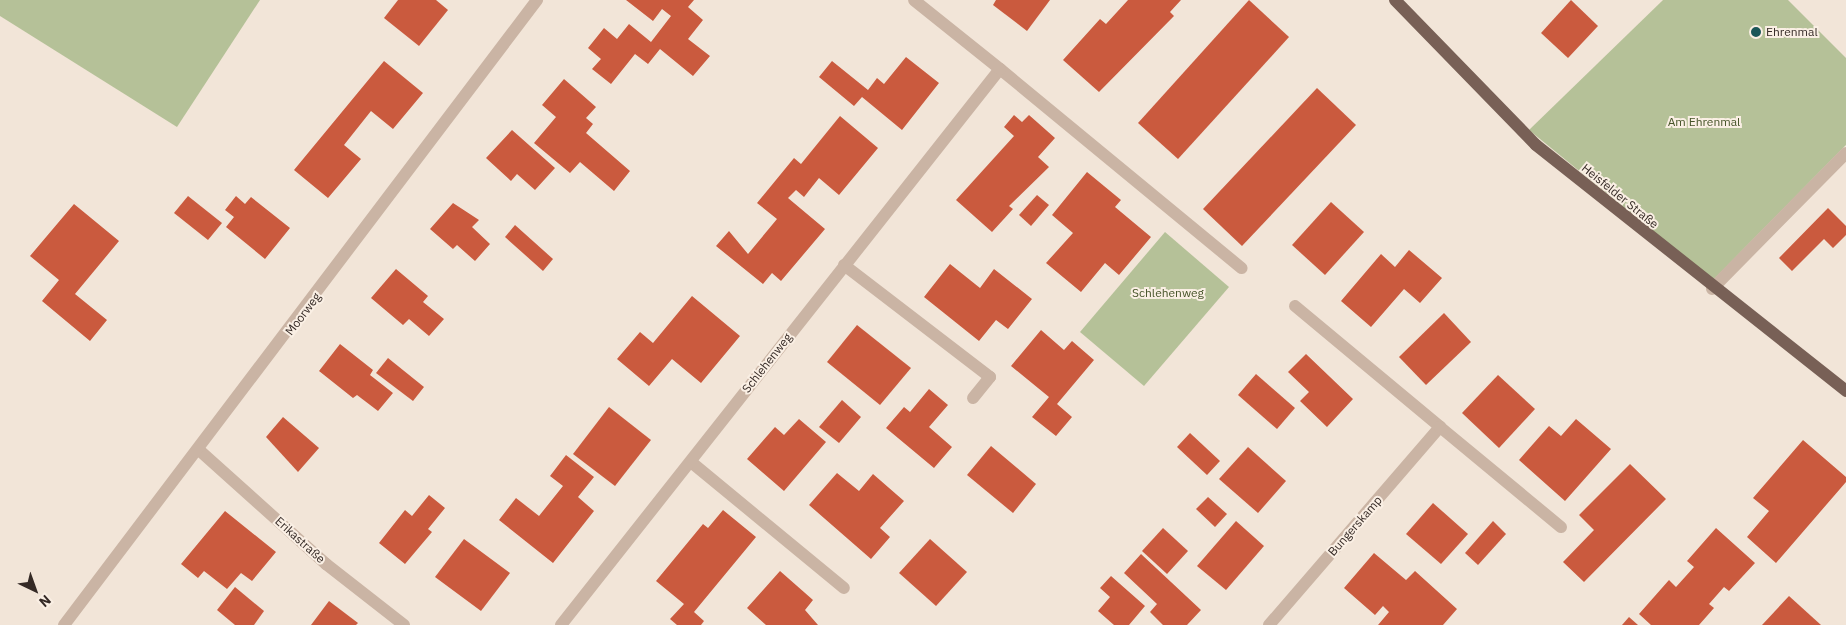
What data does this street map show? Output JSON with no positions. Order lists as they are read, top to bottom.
{
  "streets": {
    "main road": ["Heisfelder Straße"],
    "street": [
      "Moorweg",
      "Schlehenweg",
      "Bungerskamp",
      "Erikastraße"
    ]
  },
  "crossings": [
    ["Moorweg", "Erikastraße"]
  ],
  "parks": ["Am Ehrenmal", "Schlehenweg"],
  "places": ["Ehrenmal"],
  "north": "bottom right"
}
